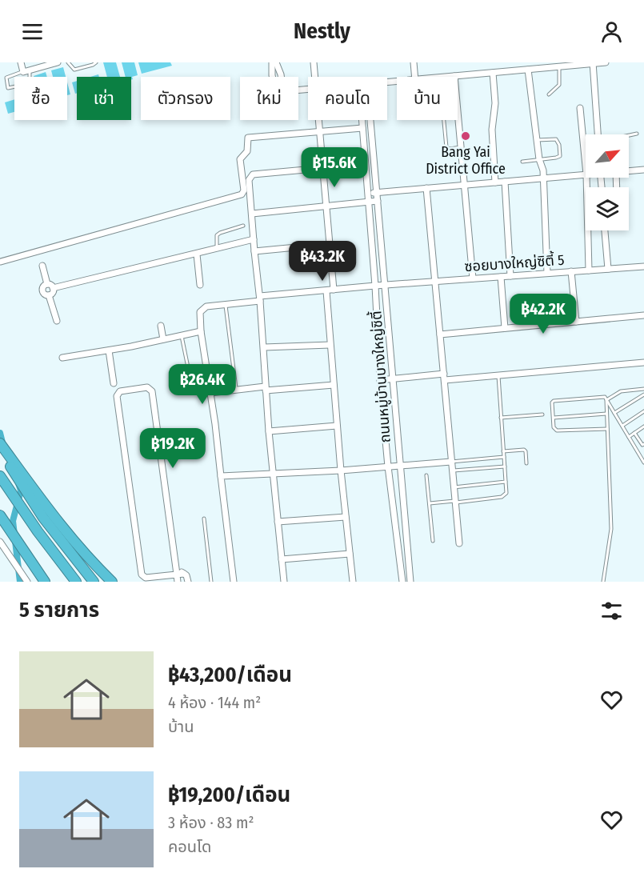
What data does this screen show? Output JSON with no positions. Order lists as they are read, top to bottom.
{
  "streets": {
    "street": ["ซอยบางใหญ่ซิตี้ 5", "ถนนหมู่บ้านบางใหญ่ซิตี้"]
  },
  "crossings": [
    ["ซอยบางใหญ่ซิตี้ 5", "ถนนหมู่บ้านบางใหญ่ซิตี้"]
  ],
  "places": ["Bang Yai District Office"],
  "north": "top right",
  "page": {
    "header": "Nestly",
    "chip": [
      "ซื้อ",
      "เช่า",
      "ตัวกรอง",
      "ใหม่",
      "คอนโด",
      "บ้าน"
    ],
    "price": [
      "฿15.6K",
      "฿43.2K",
      "฿42.2K",
      "฿26.4K",
      "฿19.2K"
    ],
    "heading": "5 รายการ",
    "list": [
      {
        "name": "฿43,200/เดือน",
        "note": "4 ห้อง · 144 m² · บ้าน"
      },
      {
        "name": "฿19,200/เดือน",
        "note": "3 ห้อง · 83 m² · คอนโด"
      }
    ]
  }
}
